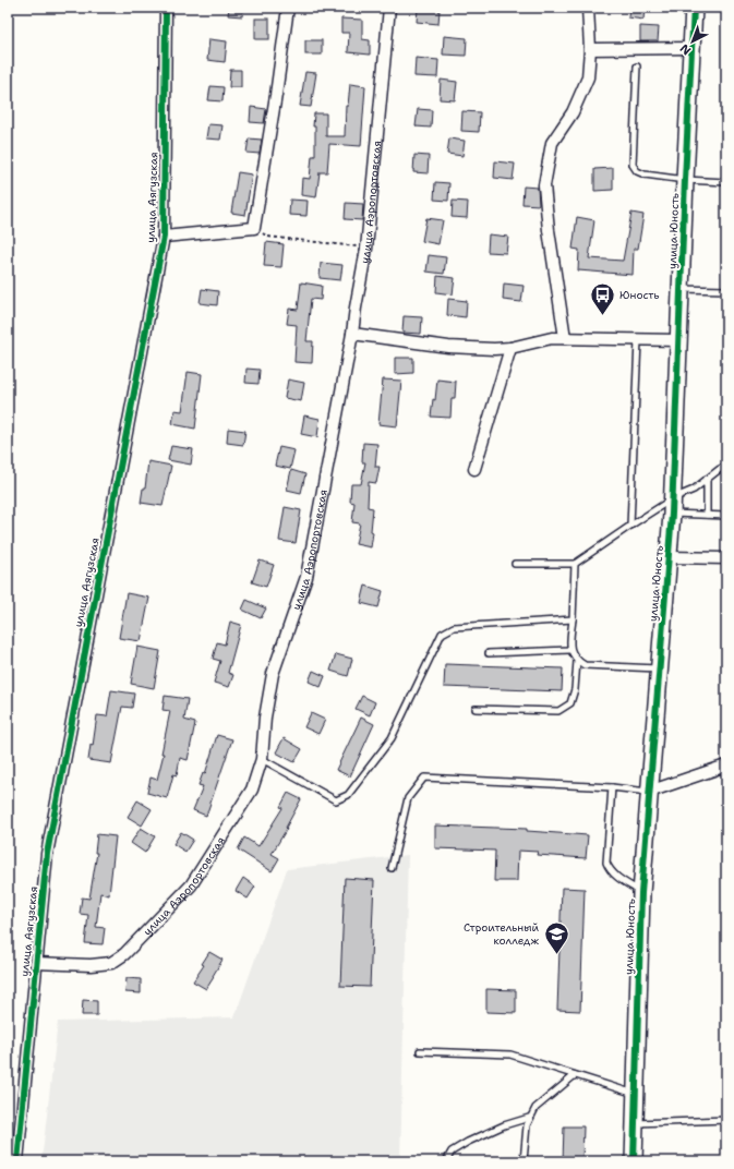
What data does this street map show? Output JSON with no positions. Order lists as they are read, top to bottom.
{
  "streets": {
    "street": ["улица Аягузская", "улица Аэропортовская", "улица Юность"]
  },
  "crossings": [
    ["улица Аягузская", "улица Аэропортовская"]
  ],
  "places": {
    "bus stop": ["Юность"],
    "school or university": ["Строительный колледж"]
  },
  "north": "bottom left"
}
